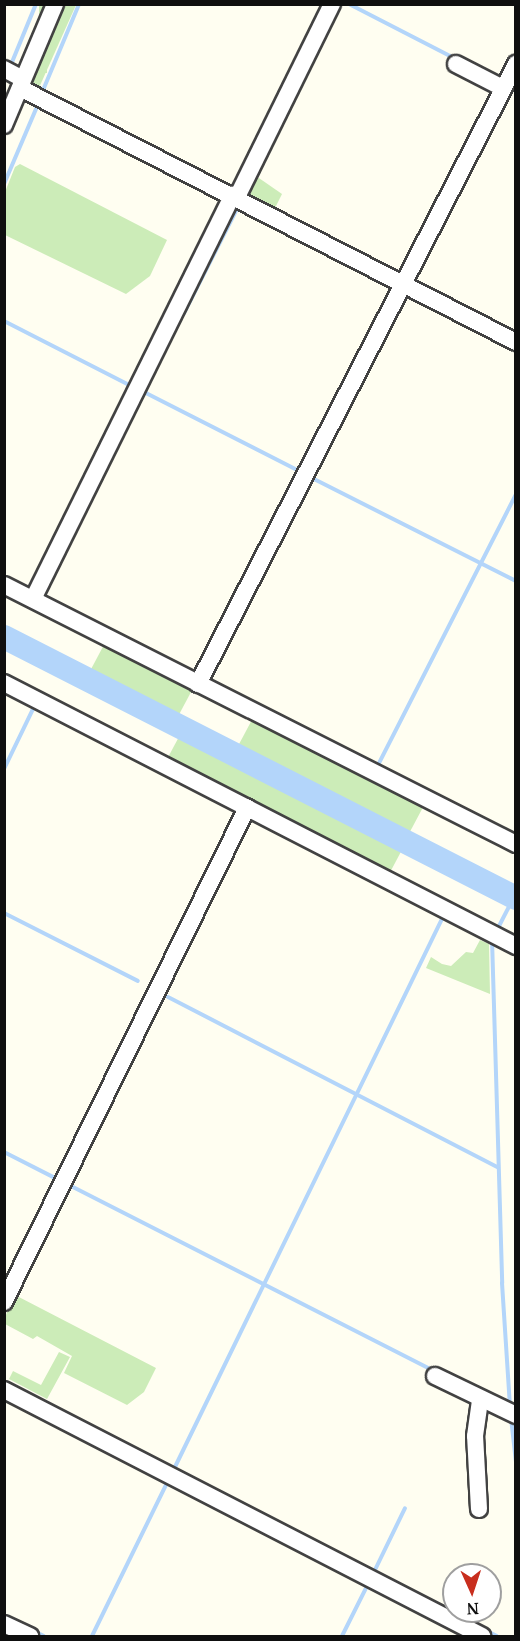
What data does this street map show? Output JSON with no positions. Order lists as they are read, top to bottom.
{
  "north": "bottom"
}
